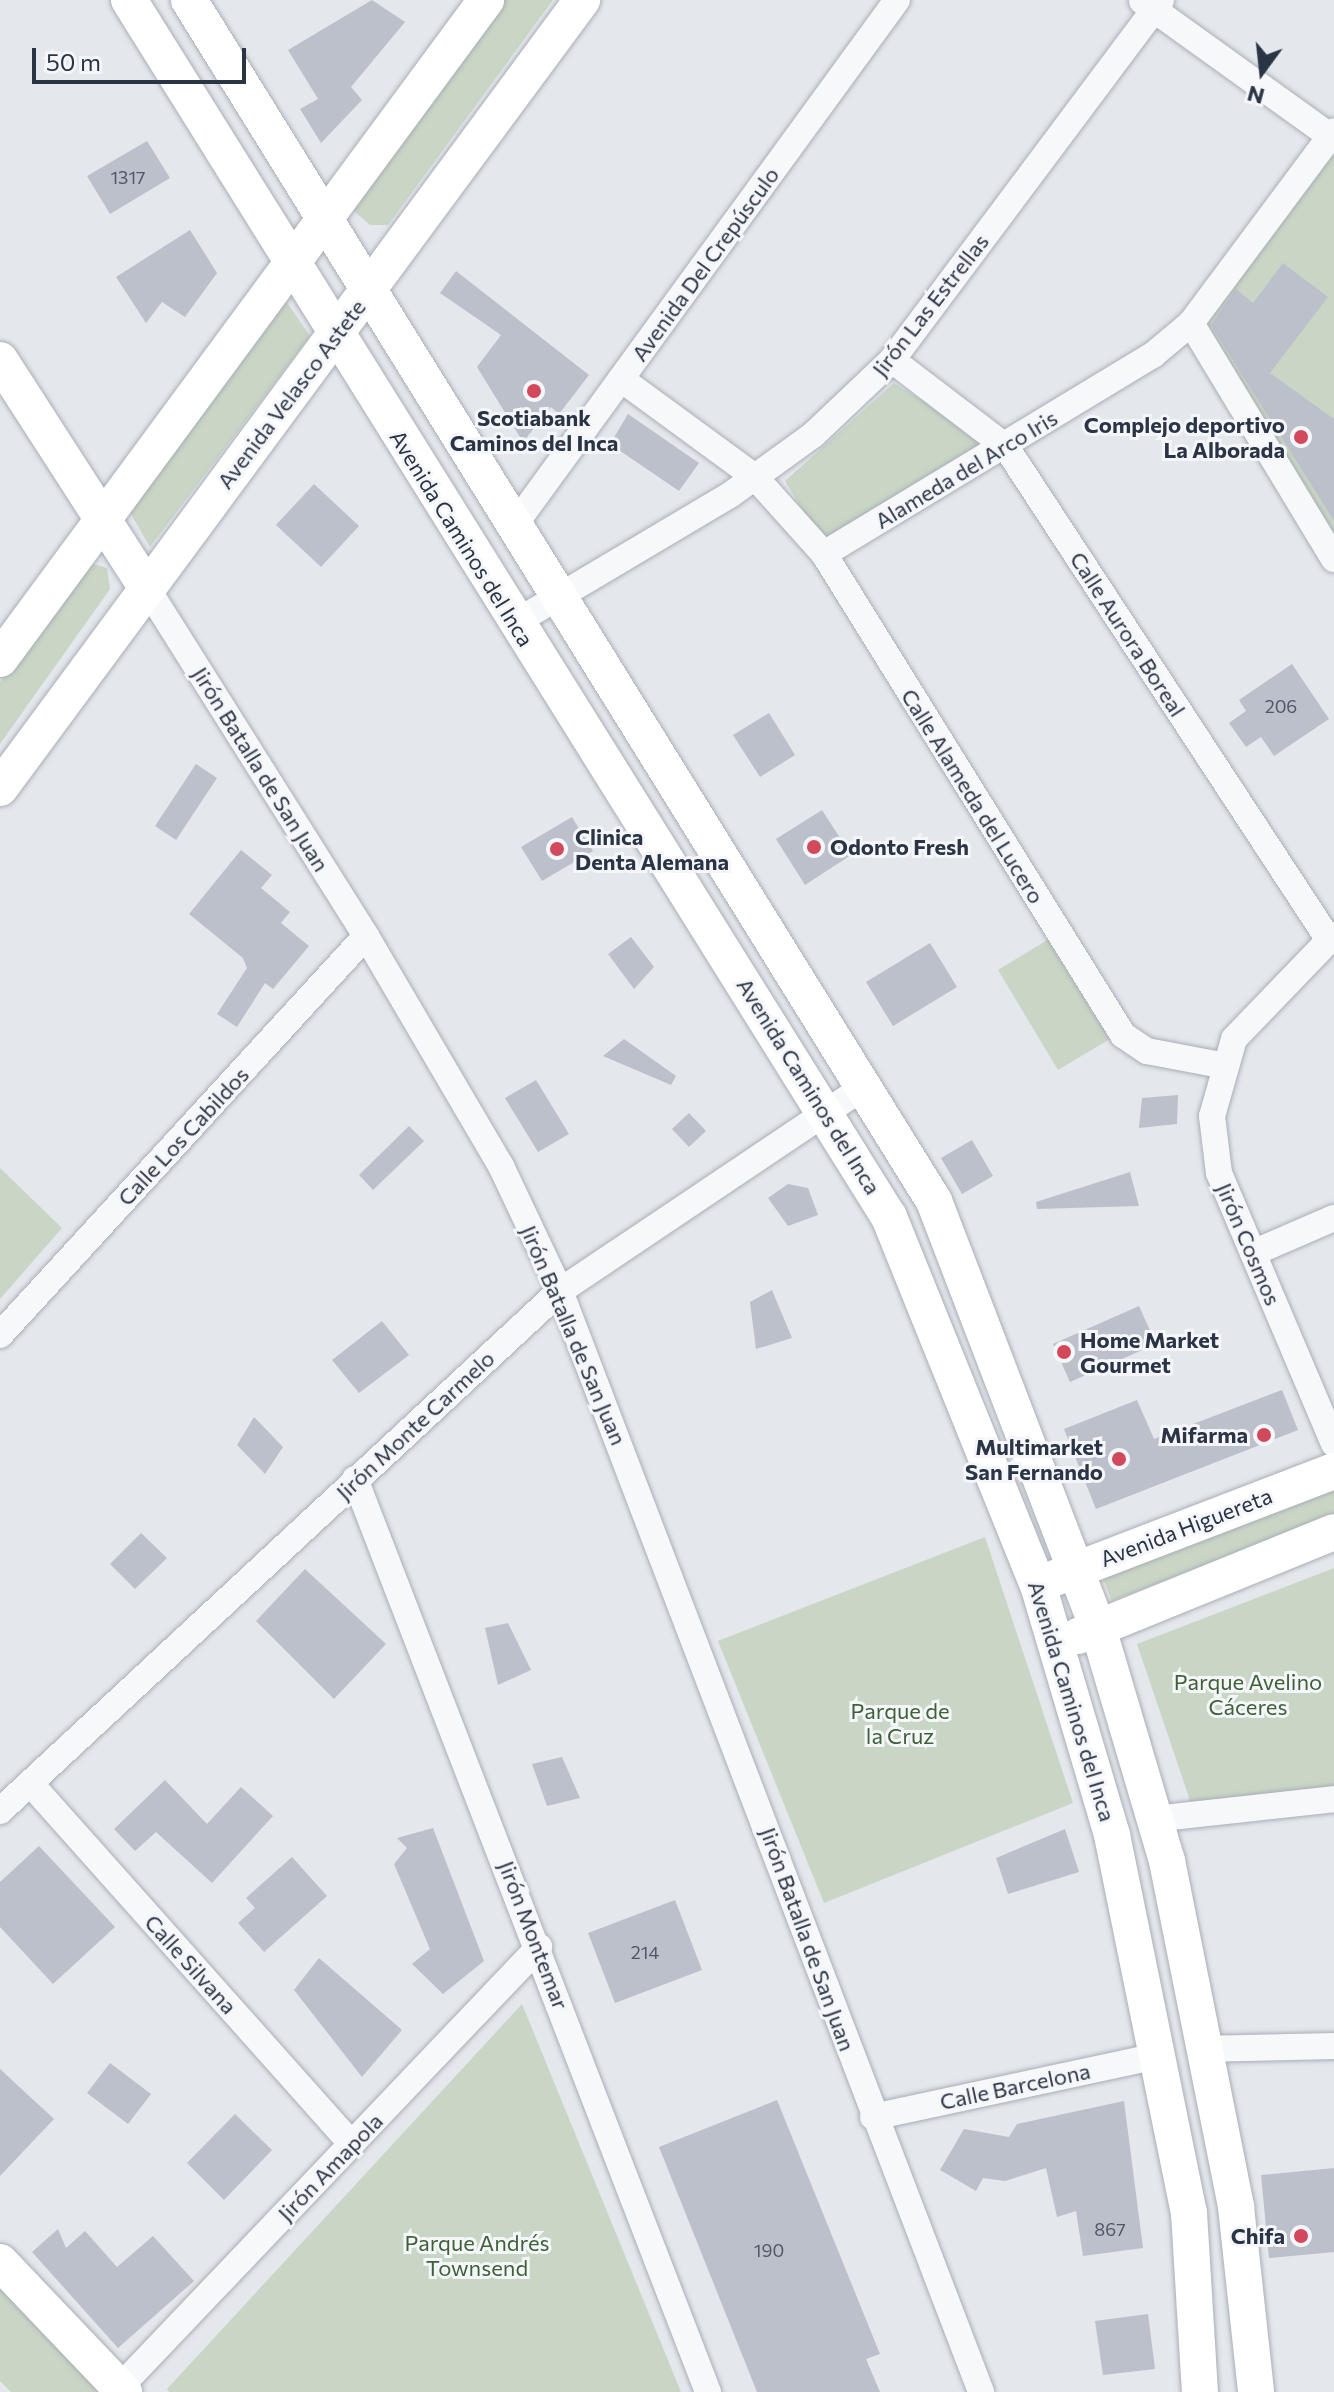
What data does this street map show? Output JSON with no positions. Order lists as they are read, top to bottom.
{
  "streets": {
    "main road": [
      "Avenida Velasco Astete",
      "Avenida Caminos del Inca",
      "Jirón Batalla de San Juan",
      "Avenida Higuereta"
    ],
    "street": [
      "Avenida Del Crepúsculo",
      "Jirón Las Estrellas",
      "Alameda del Arco Iris",
      "Calle Aurora Boreal",
      "Calle Alameda del Lucero",
      "Calle Los Cabildos",
      "Jirón Cosmos",
      "Jirón Monte Carmelo",
      "Jirón Montemar",
      "Calle Silvana",
      "Calle Barcelona",
      "Jirón Amapola"
    ]
  },
  "crossings": [
    ["Avenida Del Crepúsculo", "Avenida Caminos del Inca"],
    ["Avenida Del Crepúsculo", "Calle Alameda del Lucero"],
    ["Jirón Las Estrellas", "Avenida Caminos del Inca"],
    ["Jirón Las Estrellas", "Calle Aurora Boreal"],
    ["Jirón Las Estrellas", "Calle Alameda del Lucero"],
    ["Avenida Velasco Astete", "Avenida Caminos del Inca"],
    ["Avenida Velasco Astete", "Jirón Batalla de San Juan"],
    ["Alameda del Arco Iris", "Calle Aurora Boreal"],
    ["Alameda del Arco Iris", "Calle Alameda del Lucero"],
    ["Avenida Caminos del Inca", "Jirón Monte Carmelo"],
    ["Avenida Caminos del Inca", "Avenida Higuereta"],
    ["Avenida Caminos del Inca", "Calle Barcelona"],
    ["Calle Aurora Boreal", "Jirón Cosmos"],
    ["Jirón Batalla de San Juan", "Calle Los Cabildos"],
    ["Jirón Batalla de San Juan", "Jirón Monte Carmelo"],
    ["Jirón Batalla de San Juan", "Calle Barcelona"],
    ["Calle Alameda del Lucero", "Jirón Cosmos"],
    ["Jirón Monte Carmelo", "Jirón Montemar"],
    ["Jirón Monte Carmelo", "Calle Silvana"],
    ["Jirón Montemar", "Jirón Amapola"],
    ["Calle Silvana", "Jirón Amapola"]
  ],
  "parks": ["Parque Avelino Cáceres", "Parque de la Cruz", "Parque Andrés Townsend"],
  "places": [
    "Scotiabank Caminos del Inca",
    "Complejo deportivo La Alborada",
    "Odonto Fresh",
    "Clinica Denta Alemana",
    "Home Market Gourmet",
    "Mifarma",
    "Multimarket San Fernando",
    "Chifa"
  ],
  "house_numbers": [
    "1317",
    "206",
    "214",
    "867",
    "190"
  ],
  "scale_bar": "50 m",
  "north": "bottom"
}
